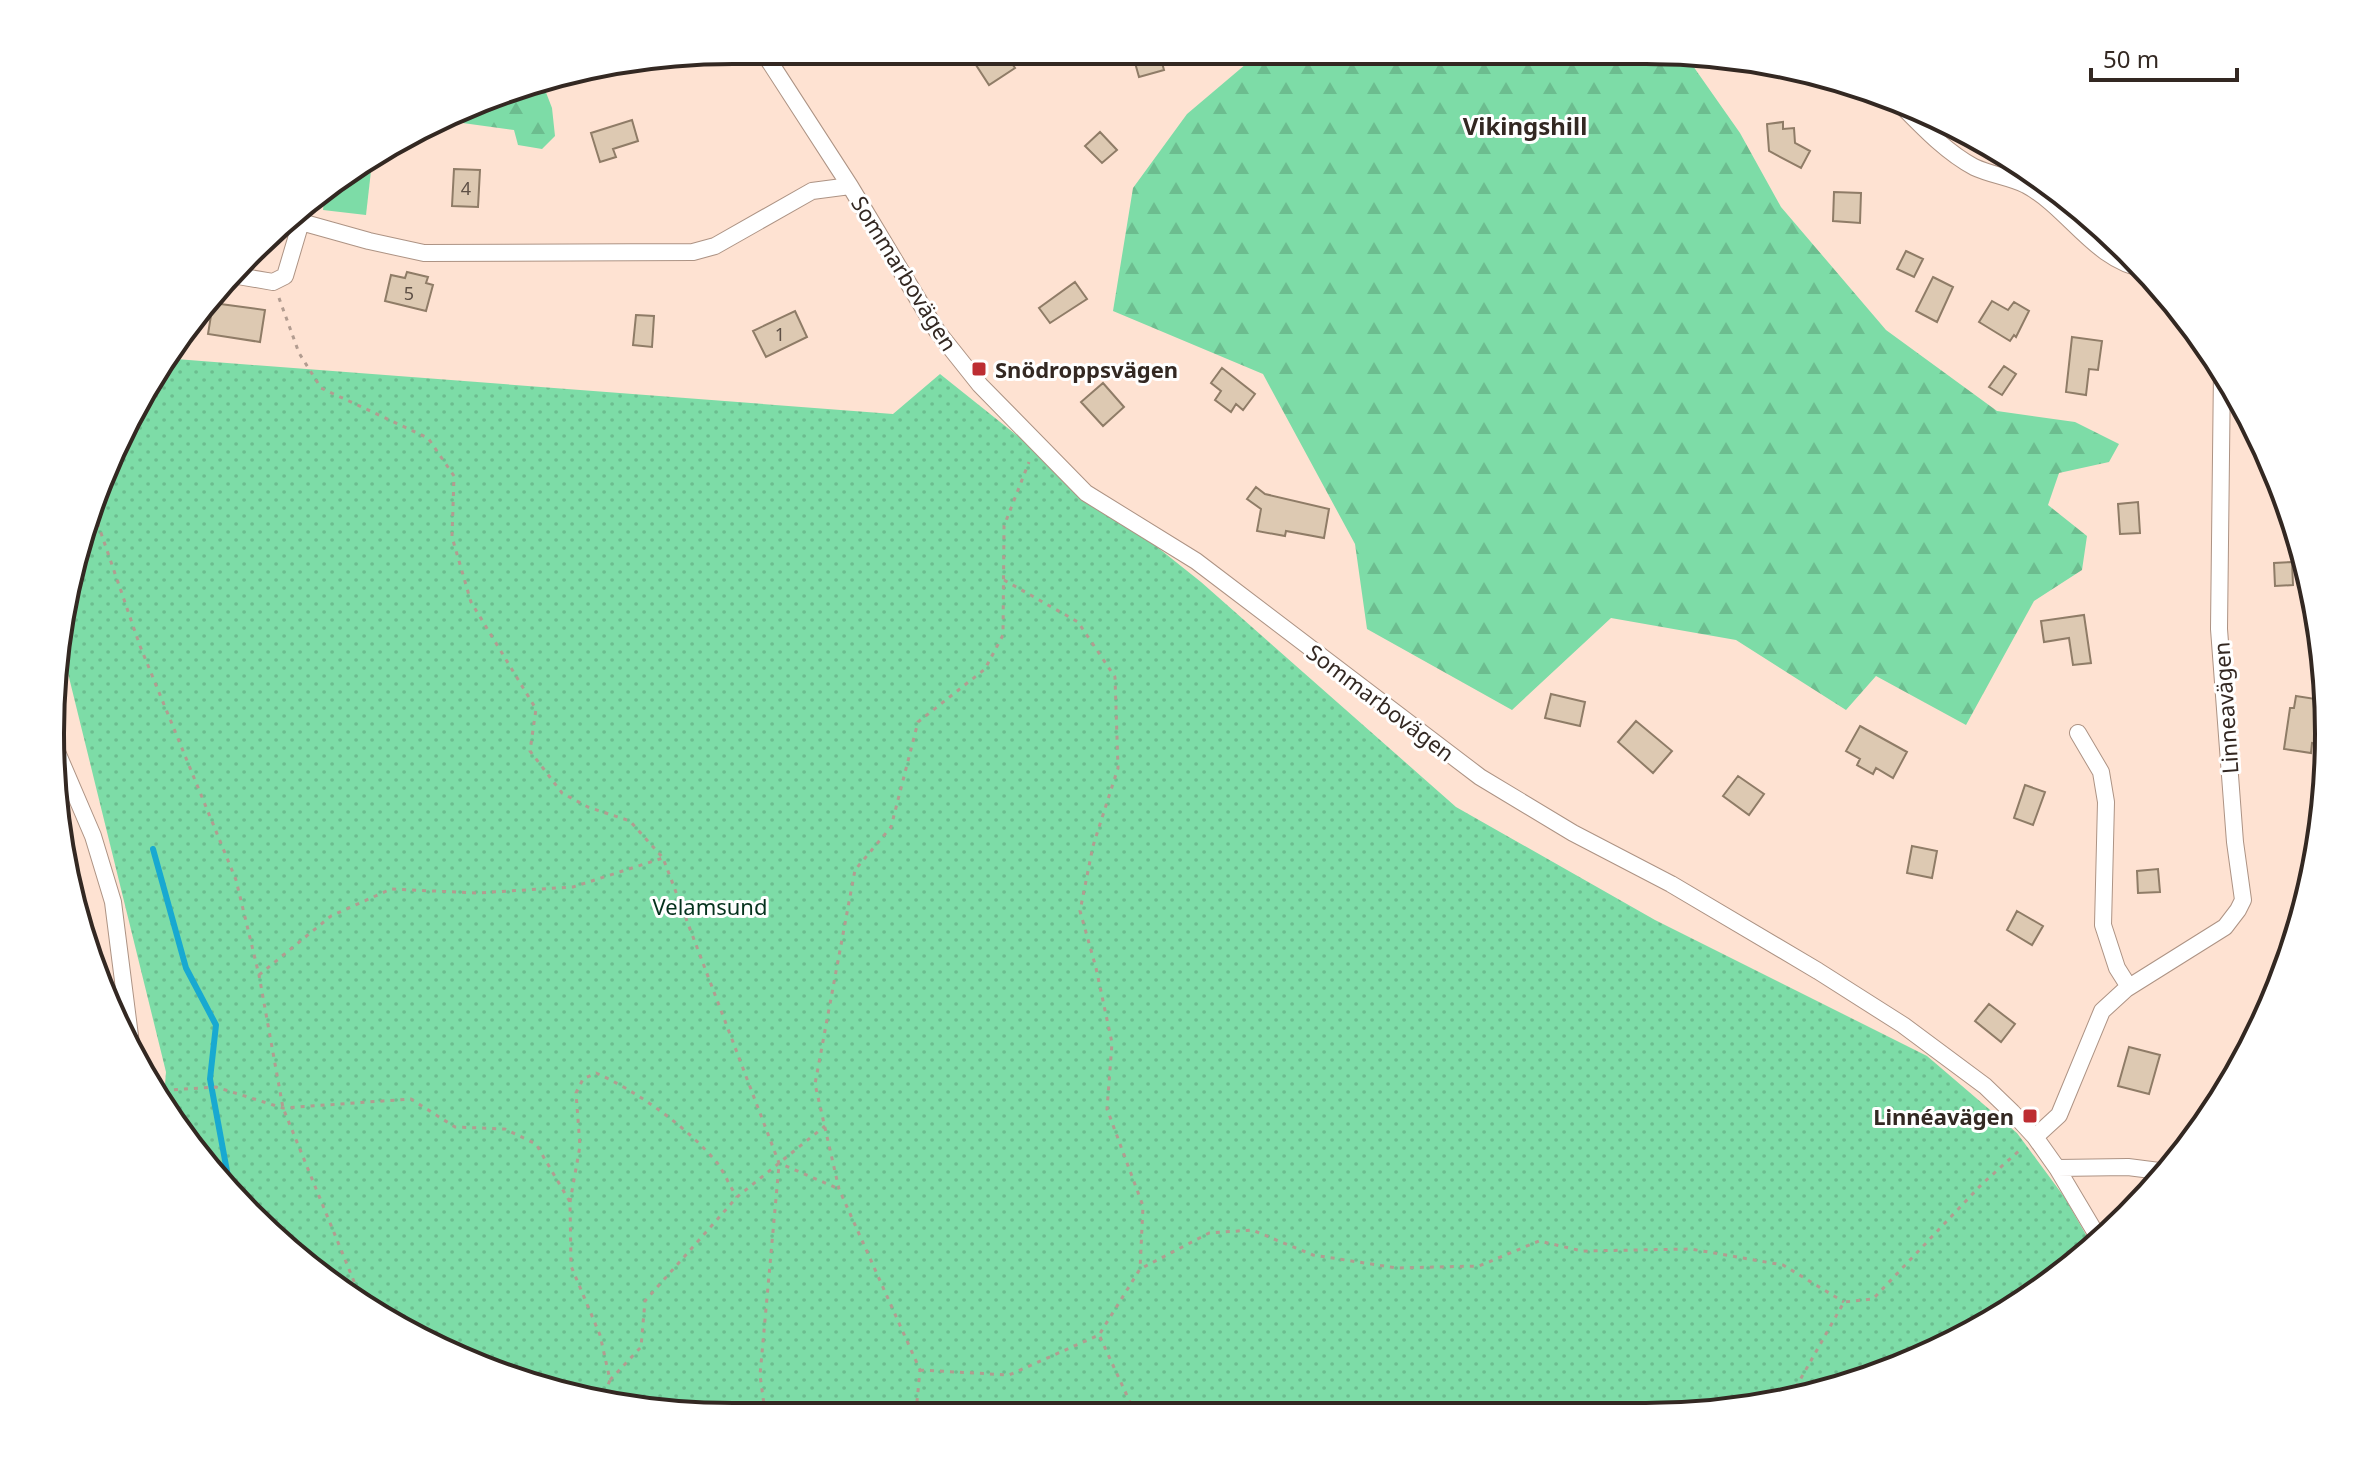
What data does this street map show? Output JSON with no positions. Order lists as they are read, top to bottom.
{
  "streets": {
    "street": ["Sommarbovägen", "Linneavägen"]
  },
  "crossings": [
    ["Sommarbovägen", "Linneavägen"]
  ],
  "districts": ["Vikingshill"],
  "parks": ["Velamsund"],
  "places": {
    "transit": ["Snödroppsvägen", "Linnéavägen"]
  },
  "house_numbers": ["4", "5", "1"],
  "scale_bar": "50 m"
}
